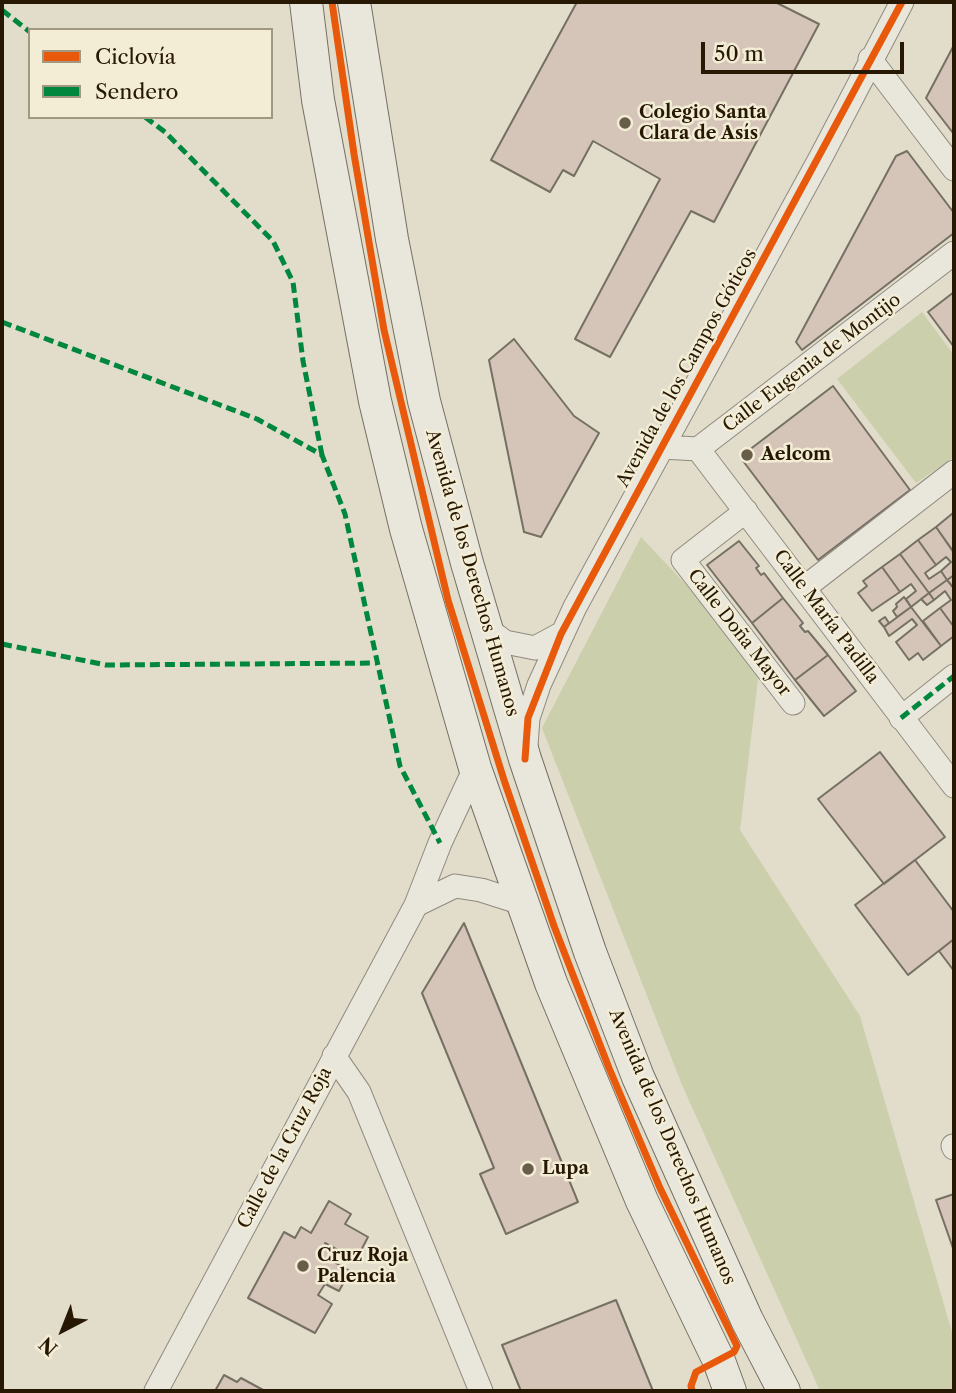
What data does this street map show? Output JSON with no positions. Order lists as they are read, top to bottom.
{
  "streets": {
    "main road": ["Avenida de los Derechos Humanos"],
    "street": [
      "Calle Eugenia de Montijo",
      "Avenida de los Campos Góticos",
      "Calle María Padilla",
      "Calle Doña Mayor",
      "Calle de la Cruz Roja"
    ]
  },
  "crossings": [
    ["Calle Eugenia de Montijo", "Calle María Padilla"],
    ["Avenida de los Campos Góticos", "Avenida de los Derechos Humanos"],
    ["Calle María Padilla", "Calle Doña Mayor"]
  ],
  "places": [
    "Colegio Santa Clara de Asís",
    "Aelcom",
    "Lupa",
    "Cruz Roja Palencia"
  ],
  "legend": ["Ciclovía", "Sendero"],
  "scale_bar": "50 m",
  "north": "bottom left"
}
